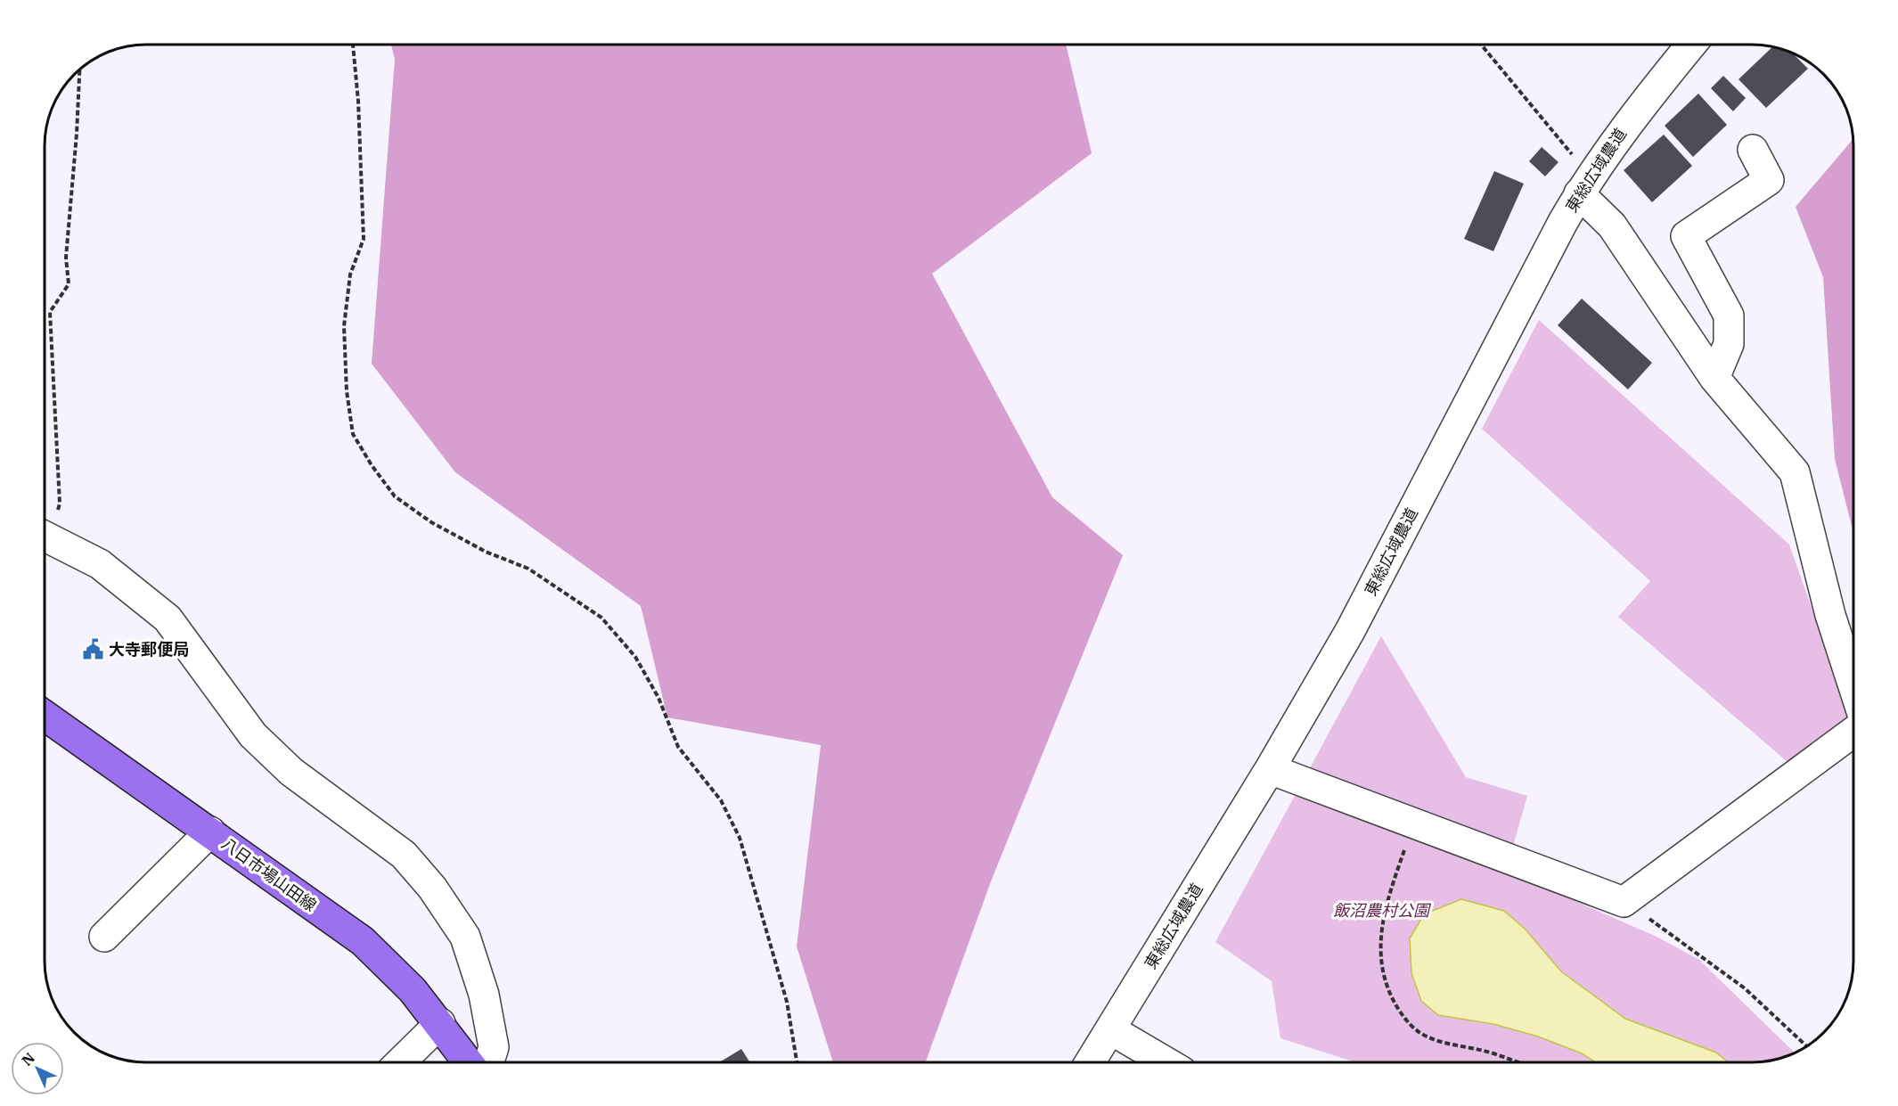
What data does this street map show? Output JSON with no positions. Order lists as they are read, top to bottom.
{
  "streets": {
    "main road": ["八日市場山田線"],
    "street": ["東総広域農道"]
  },
  "parks": ["飯沼農村公園"],
  "places": {
    "public building": ["大寺郵便局"]
  },
  "north": "top left"
}
